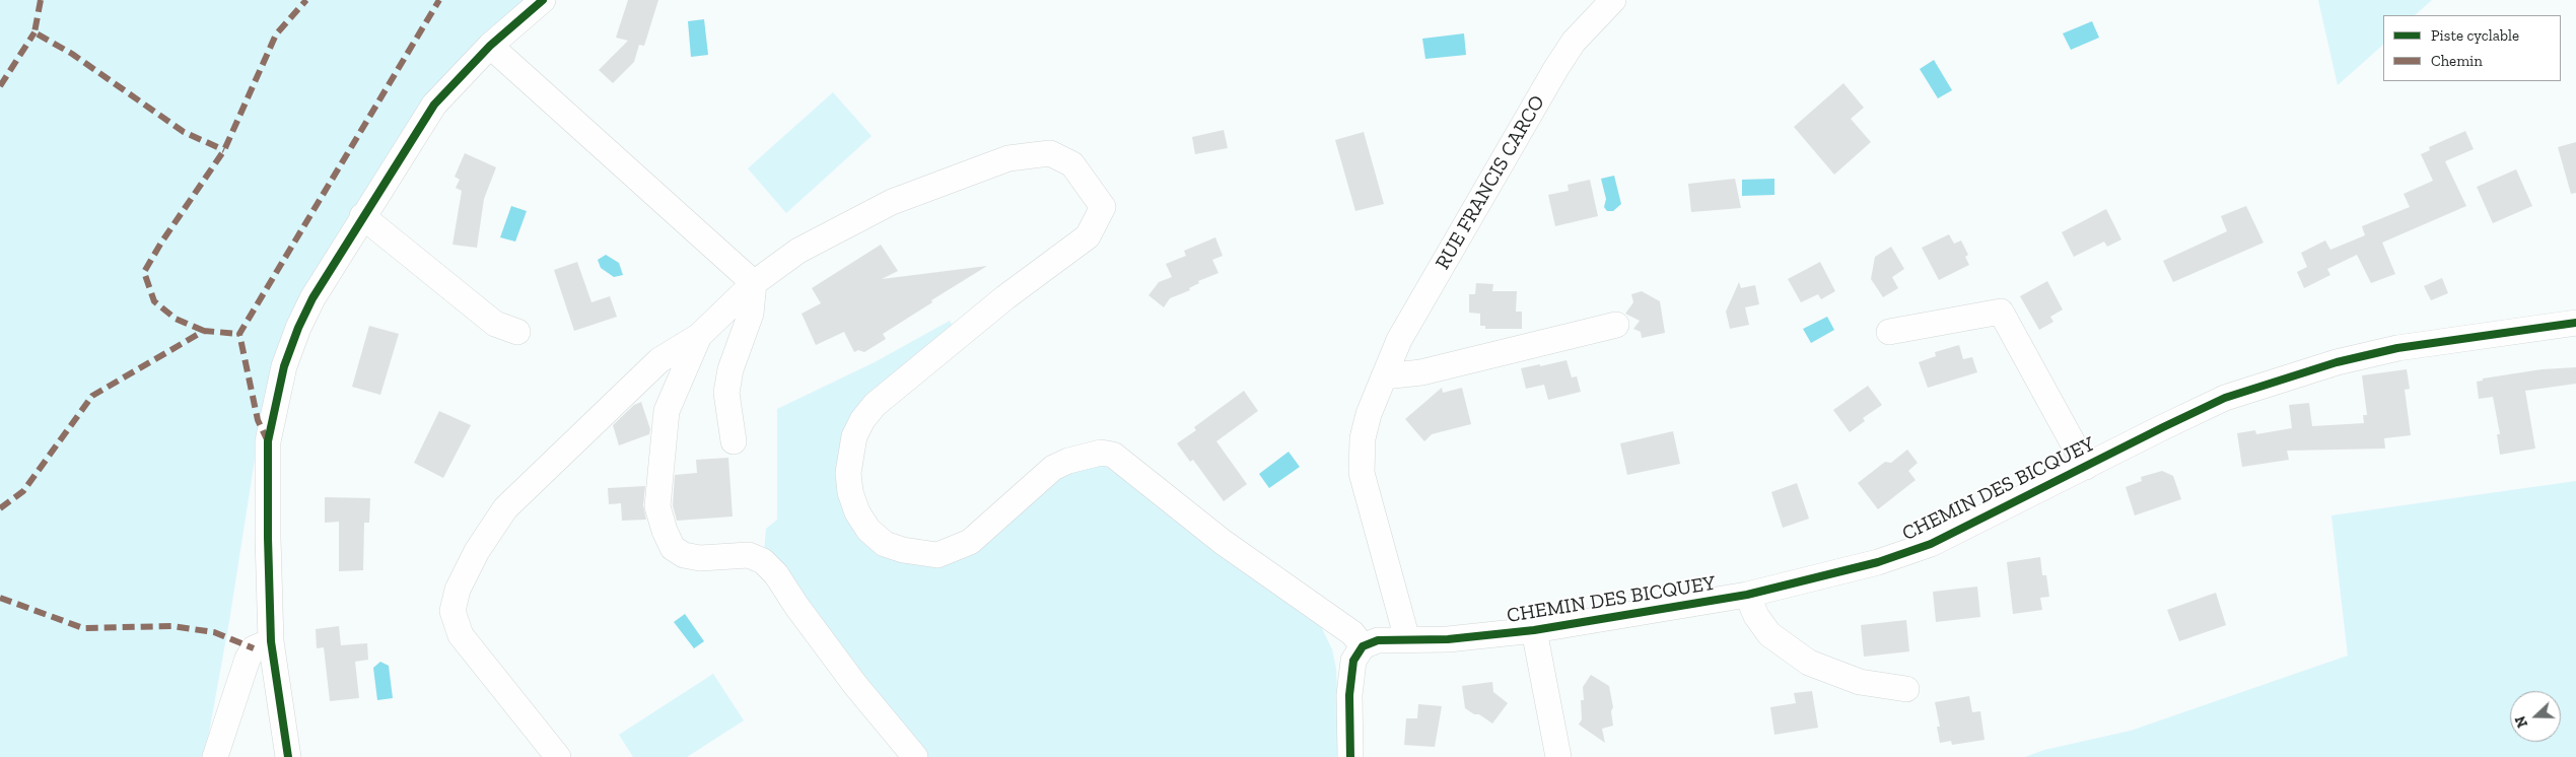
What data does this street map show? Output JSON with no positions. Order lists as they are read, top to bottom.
{
  "streets": {
    "street": ["RUE FRANCIS CARCO", "CHEMIN DES BICQUEY"]
  },
  "crossings": [
    ["RUE FRANCIS CARCO", "CHEMIN DES BICQUEY"]
  ],
  "legend": ["Piste cyclable", "Chemin"],
  "north": "left"
}
